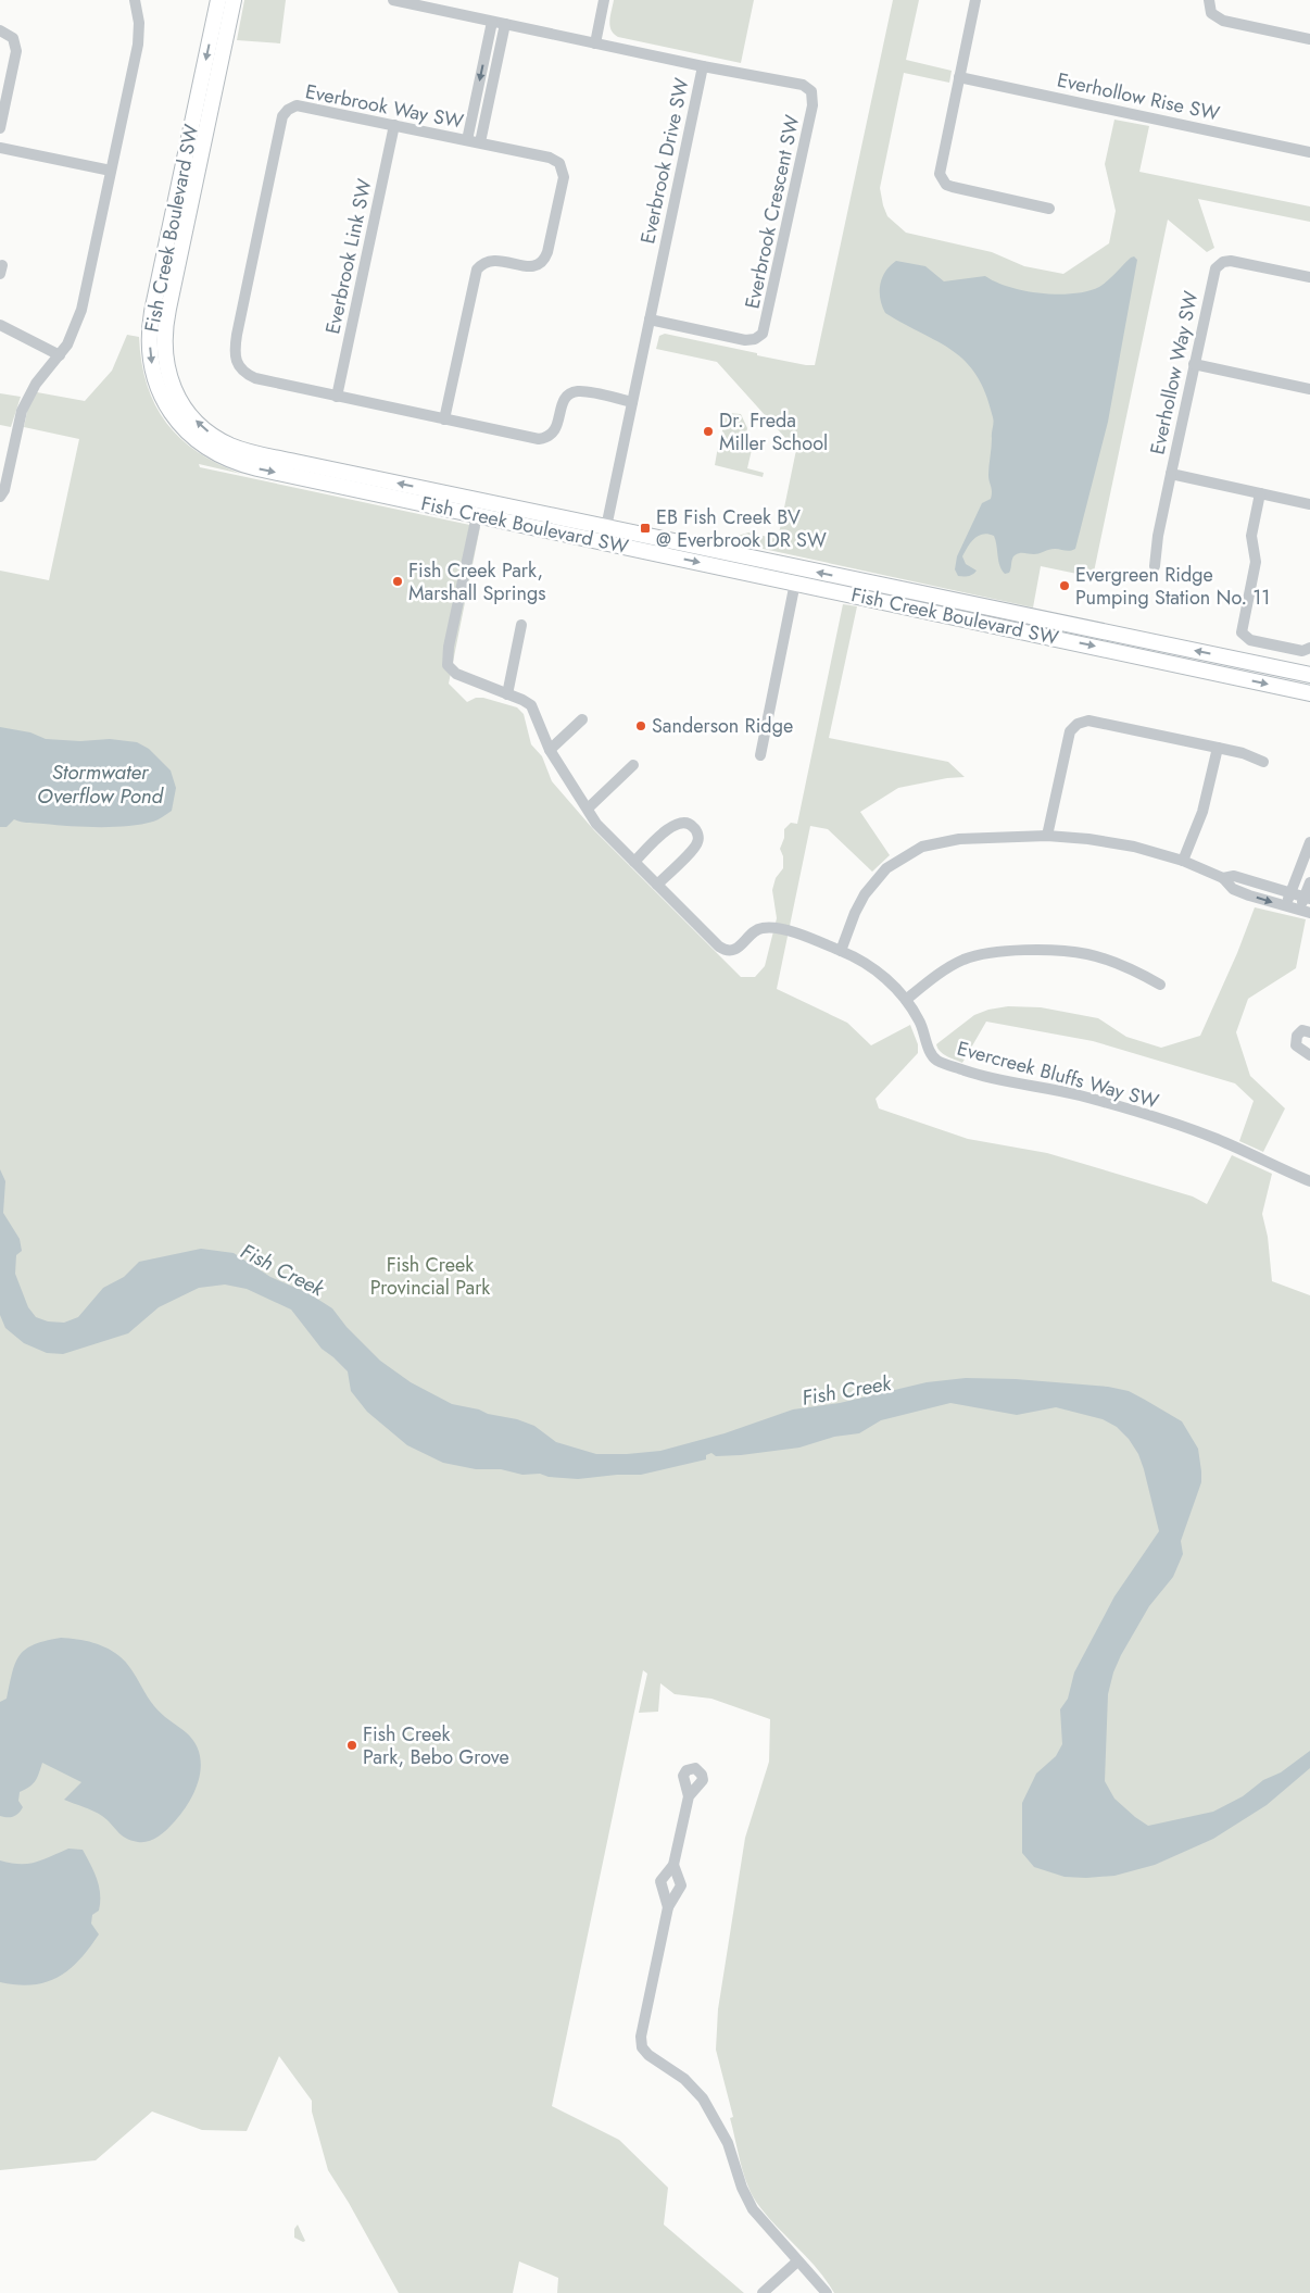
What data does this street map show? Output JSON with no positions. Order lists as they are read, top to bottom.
{
  "streets": {
    "main road": ["Fish Creek Boulevard SW"],
    "street": [
      "Everhollow Rise SW",
      "Everbrook Way SW",
      "Everbrook Drive SW",
      "Everbrook Crescent SW",
      "Everbrook Link SW",
      "Everhollow Way SW",
      "Evercreek Bluffs Way SW"
    ]
  },
  "crossings": [
    ["Everbrook Way SW", "Everbrook Drive SW"],
    ["Everbrook Way SW", "Everbrook Link SW"],
    ["Everbrook Drive SW", "Everbrook Crescent SW"],
    ["Everbrook Drive SW", "Fish Creek Boulevard SW"]
  ],
  "water": ["Stormwater Overflow Pond", "Fish Creek"],
  "parks": ["Fish Creek Provincial Park"],
  "places": {
    "other": [
      "Dr. Freda Miller School",
      "Fish Creek Park, Marshall Springs",
      "Evergreen Ridge Pumping Station No. 11",
      "Sanderson Ridge",
      "Fish Creek Park, Bebo Grove"
    ],
    "transit": ["EB Fish Creek BV @ Everbrook DR SW"]
  }
}
